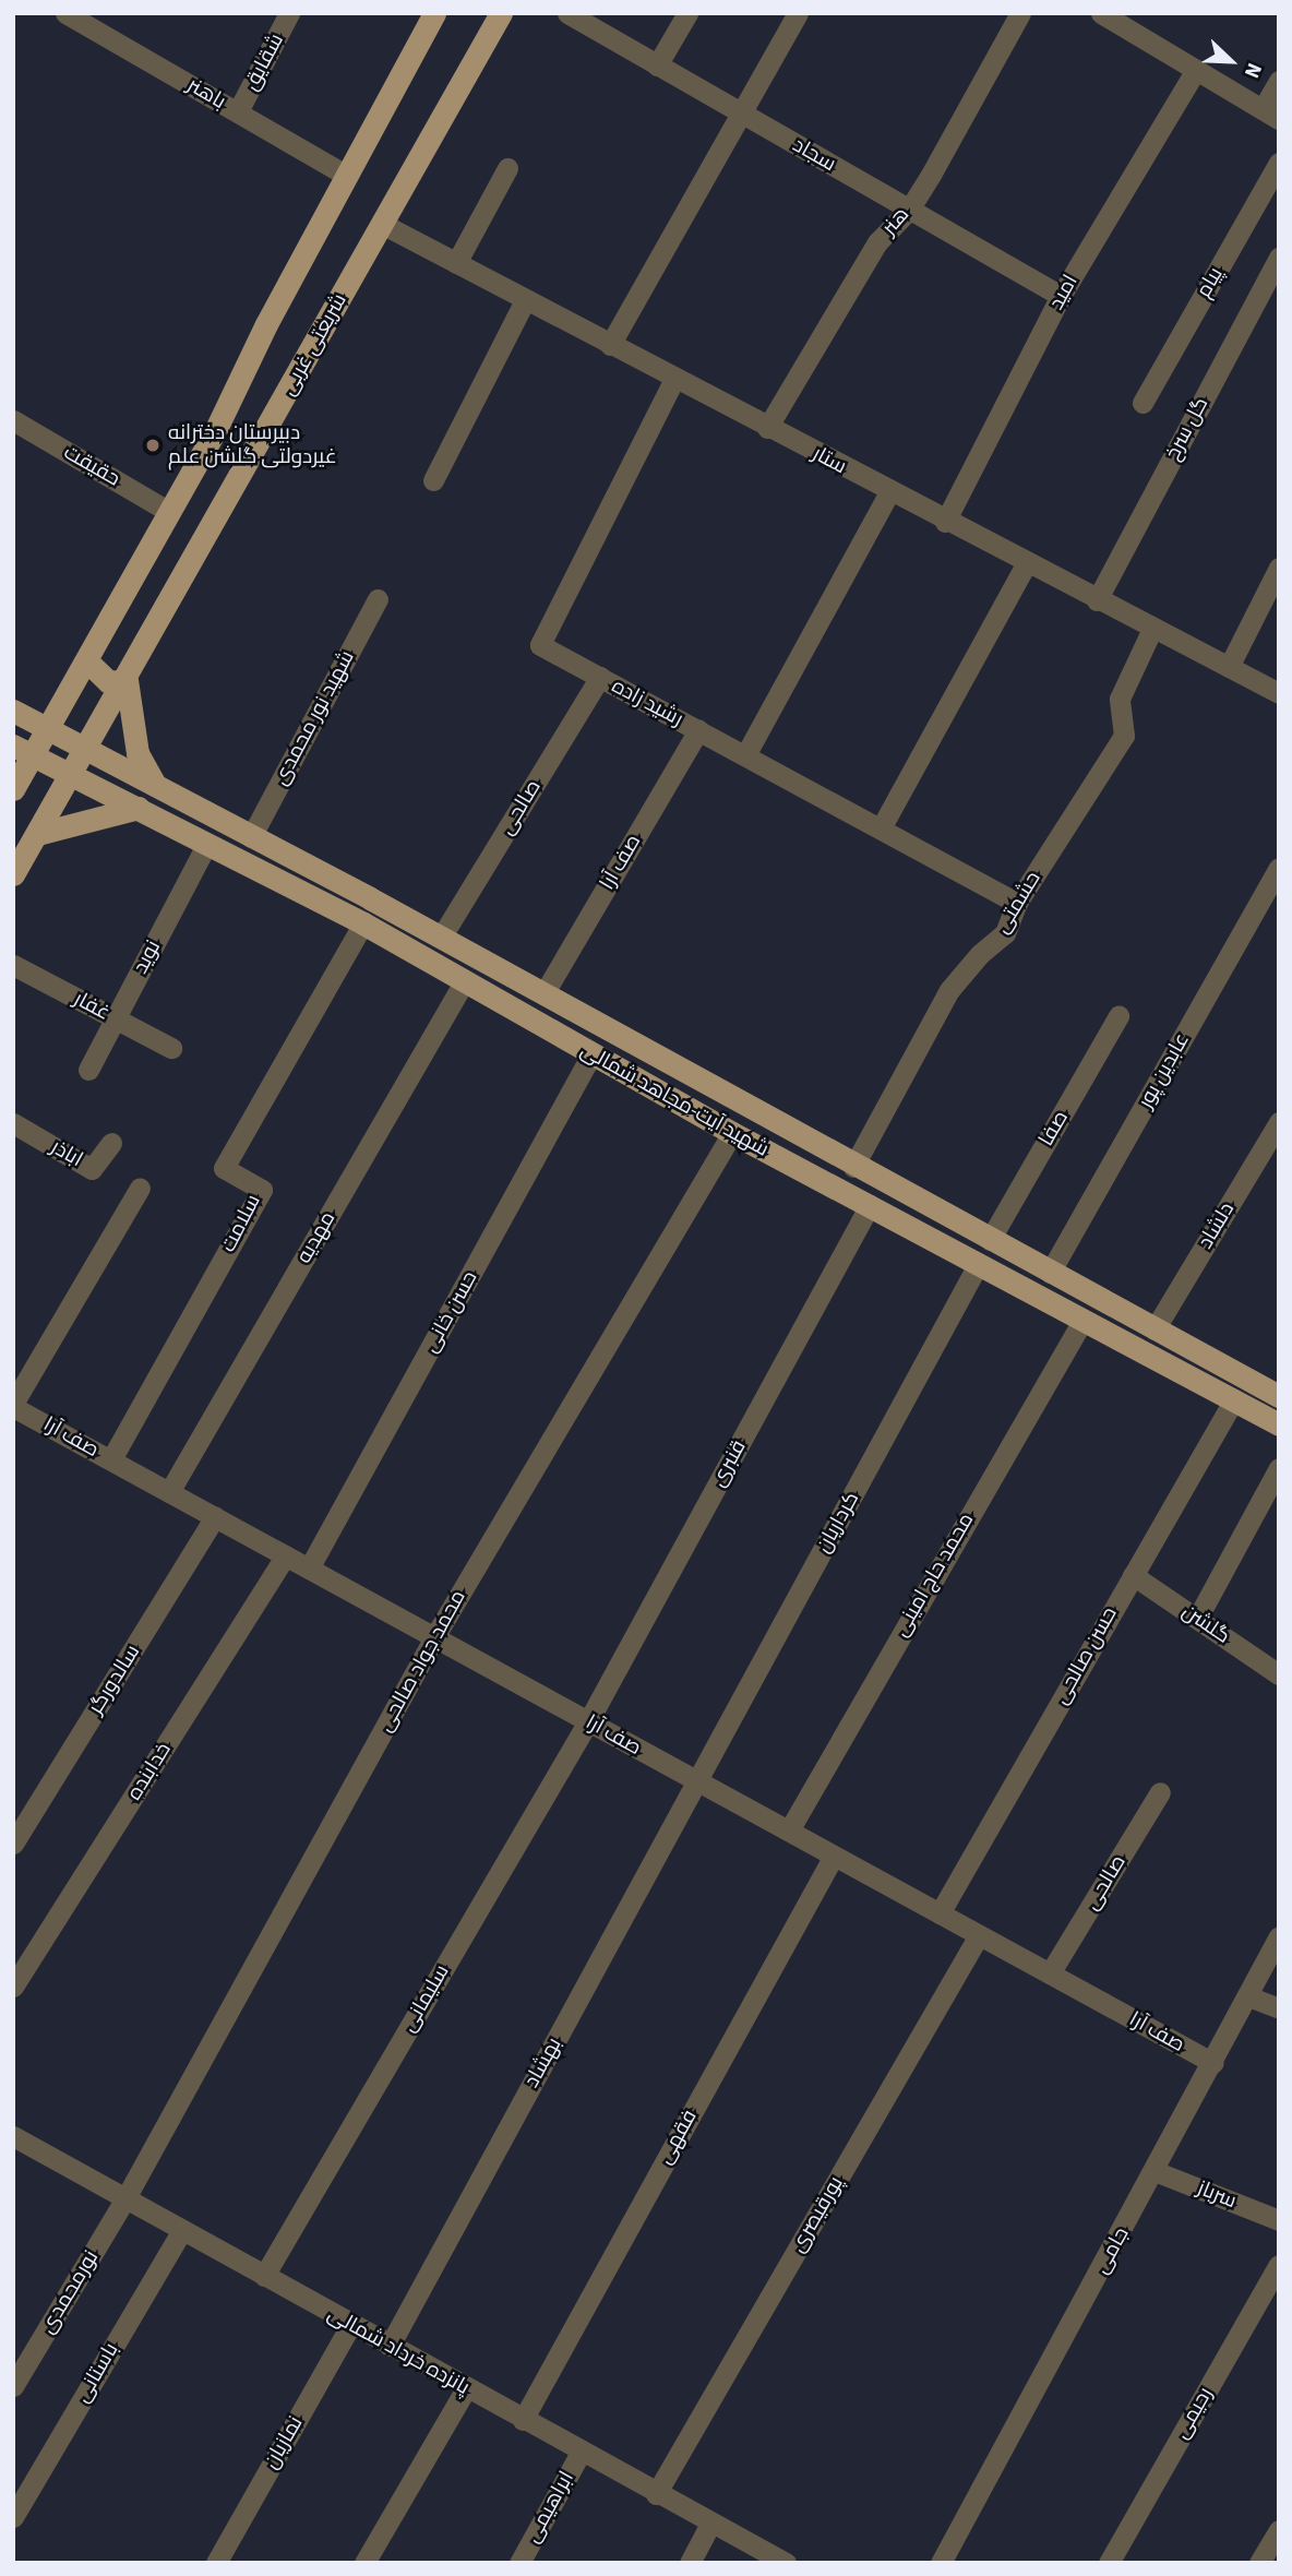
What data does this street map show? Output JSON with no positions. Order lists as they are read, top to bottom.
{
  "streets": {
    "main road": ["شریعتی غربی", "شهید آیت-مجاهد شمالی"],
    "street": [
      "شقایق",
      "باهنر",
      "سجاد",
      "هنر",
      "پیام",
      "امید",
      "گل سرخ",
      "ستار",
      "حقیقت",
      "رشید زاده",
      "شهید نور محمدی",
      "صالحی",
      "صف آرا",
      "حشمتی",
      "نوید",
      "غفار",
      "عابدین پور",
      "صفا",
      "اباذر",
      "سلامت",
      "دلشاد",
      "مهدیه",
      "حسن خانی",
      "قنبری",
      "کرداریان",
      "محمد حاج امینی",
      "گلشن",
      "حسن صالحی",
      "محمد جواد صالحی",
      "سالدورگر",
      "خدابنده",
      "سلیمانی",
      "بهشاد",
      "فقهی",
      "سرباز",
      "پورقیصری",
      "جامی",
      "نورمحمدی",
      "پانزده خرداد شمالی",
      "باستانی",
      "رحیمی",
      "نمازیان",
      "ابراهیمی"
    ]
  },
  "crossings": [
    ["شقایق", "باهنر"],
    ["سجاد", "هنر"],
    ["سجاد", "امید"],
    ["هنر", "ستار"],
    ["امید", "ستار"],
    ["شریعتی غربی", "ستار"],
    ["شریعتی غربی", "شهید آیت-مجاهد شمالی"],
    ["گل سرخ", "ستار"],
    ["ستار", "رشید زاده"],
    ["ستار", "حشمتی"],
    ["رشید زاده", "صالحی"],
    ["رشید زاده", "صف آرا"],
    ["رشید زاده", "حشمتی"],
    ["شهید نور محمدی", "شهید آیت-مجاهد شمالی"],
    ["صالحی", "صف آرا"],
    ["صالحی", "شهید آیت-مجاهد شمالی"],
    ["صف آرا", "شهید آیت-مجاهد شمالی"],
    ["صف آرا", "سلامت"],
    ["صف آرا", "مهدیه"],
    ["صف آرا", "حسن خانی"],
    ["صف آرا", "قنبری"],
    ["صف آرا", "کرداریان"],
    ["صف آرا", "محمد حاج امینی"],
    ["صف آرا", "حسن صالحی"],
    ["صف آرا", "محمد جواد صالحی"],
    ["صف آرا", "سالدورگر"],
    ["صف آرا", "خدابنده"],
    ["صف آرا", "سلیمانی"],
    ["صف آرا", "بهشاد"],
    ["صف آرا", "فقهی"],
    ["صف آرا", "پورقیصری"],
    ["صف آرا", "جامی"],
    ["حشمتی", "شهید آیت-مجاهد شمالی"],
    ["نوید", "غفار"],
    ["نوید", "شهید آیت-مجاهد شمالی"],
    ["عابدین پور", "شهید آیت-مجاهد شمالی"],
    ["شهید آیت-مجاهد شمالی", "صفا"],
    ["شهید آیت-مجاهد شمالی", "سلامت"],
    ["شهید آیت-مجاهد شمالی", "دلشاد"],
    ["شهید آیت-مجاهد شمالی", "مهدیه"],
    ["شهید آیت-مجاهد شمالی", "حسن خانی"],
    ["شهید آیت-مجاهد شمالی", "قنبری"],
    ["شهید آیت-مجاهد شمالی", "کرداریان"],
    ["شهید آیت-مجاهد شمالی", "محمد حاج امینی"],
    ["شهید آیت-مجاهد شمالی", "حسن صالحی"],
    ["شهید آیت-مجاهد شمالی", "محمد جواد صالحی"],
    ["قنبری", "سلیمانی"],
    ["کرداریان", "بهشاد"],
    ["گلشن", "حسن صالحی"],
    ["محمد جواد صالحی", "نورمحمدی"],
    ["محمد جواد صالحی", "پانزده خرداد شمالی"],
    ["سلیمانی", "پانزده خرداد شمالی"],
    ["بهشاد", "پانزده خرداد شمالی"],
    ["فقهی", "پانزده خرداد شمالی"],
    ["سرباز", "جامی"],
    ["پورقیصری", "پانزده خرداد شمالی"],
    ["نورمحمدی", "پانزده خرداد شمالی"],
    ["پانزده خرداد شمالی", "باستانی"],
    ["پانزده خرداد شمالی", "نمازیان"],
    ["پانزده خرداد شمالی", "ابراهیمی"]
  ],
  "places": ["دبیرستان دخترانه غیردولتی گلشن علم"],
  "north": "bottom right"
}
